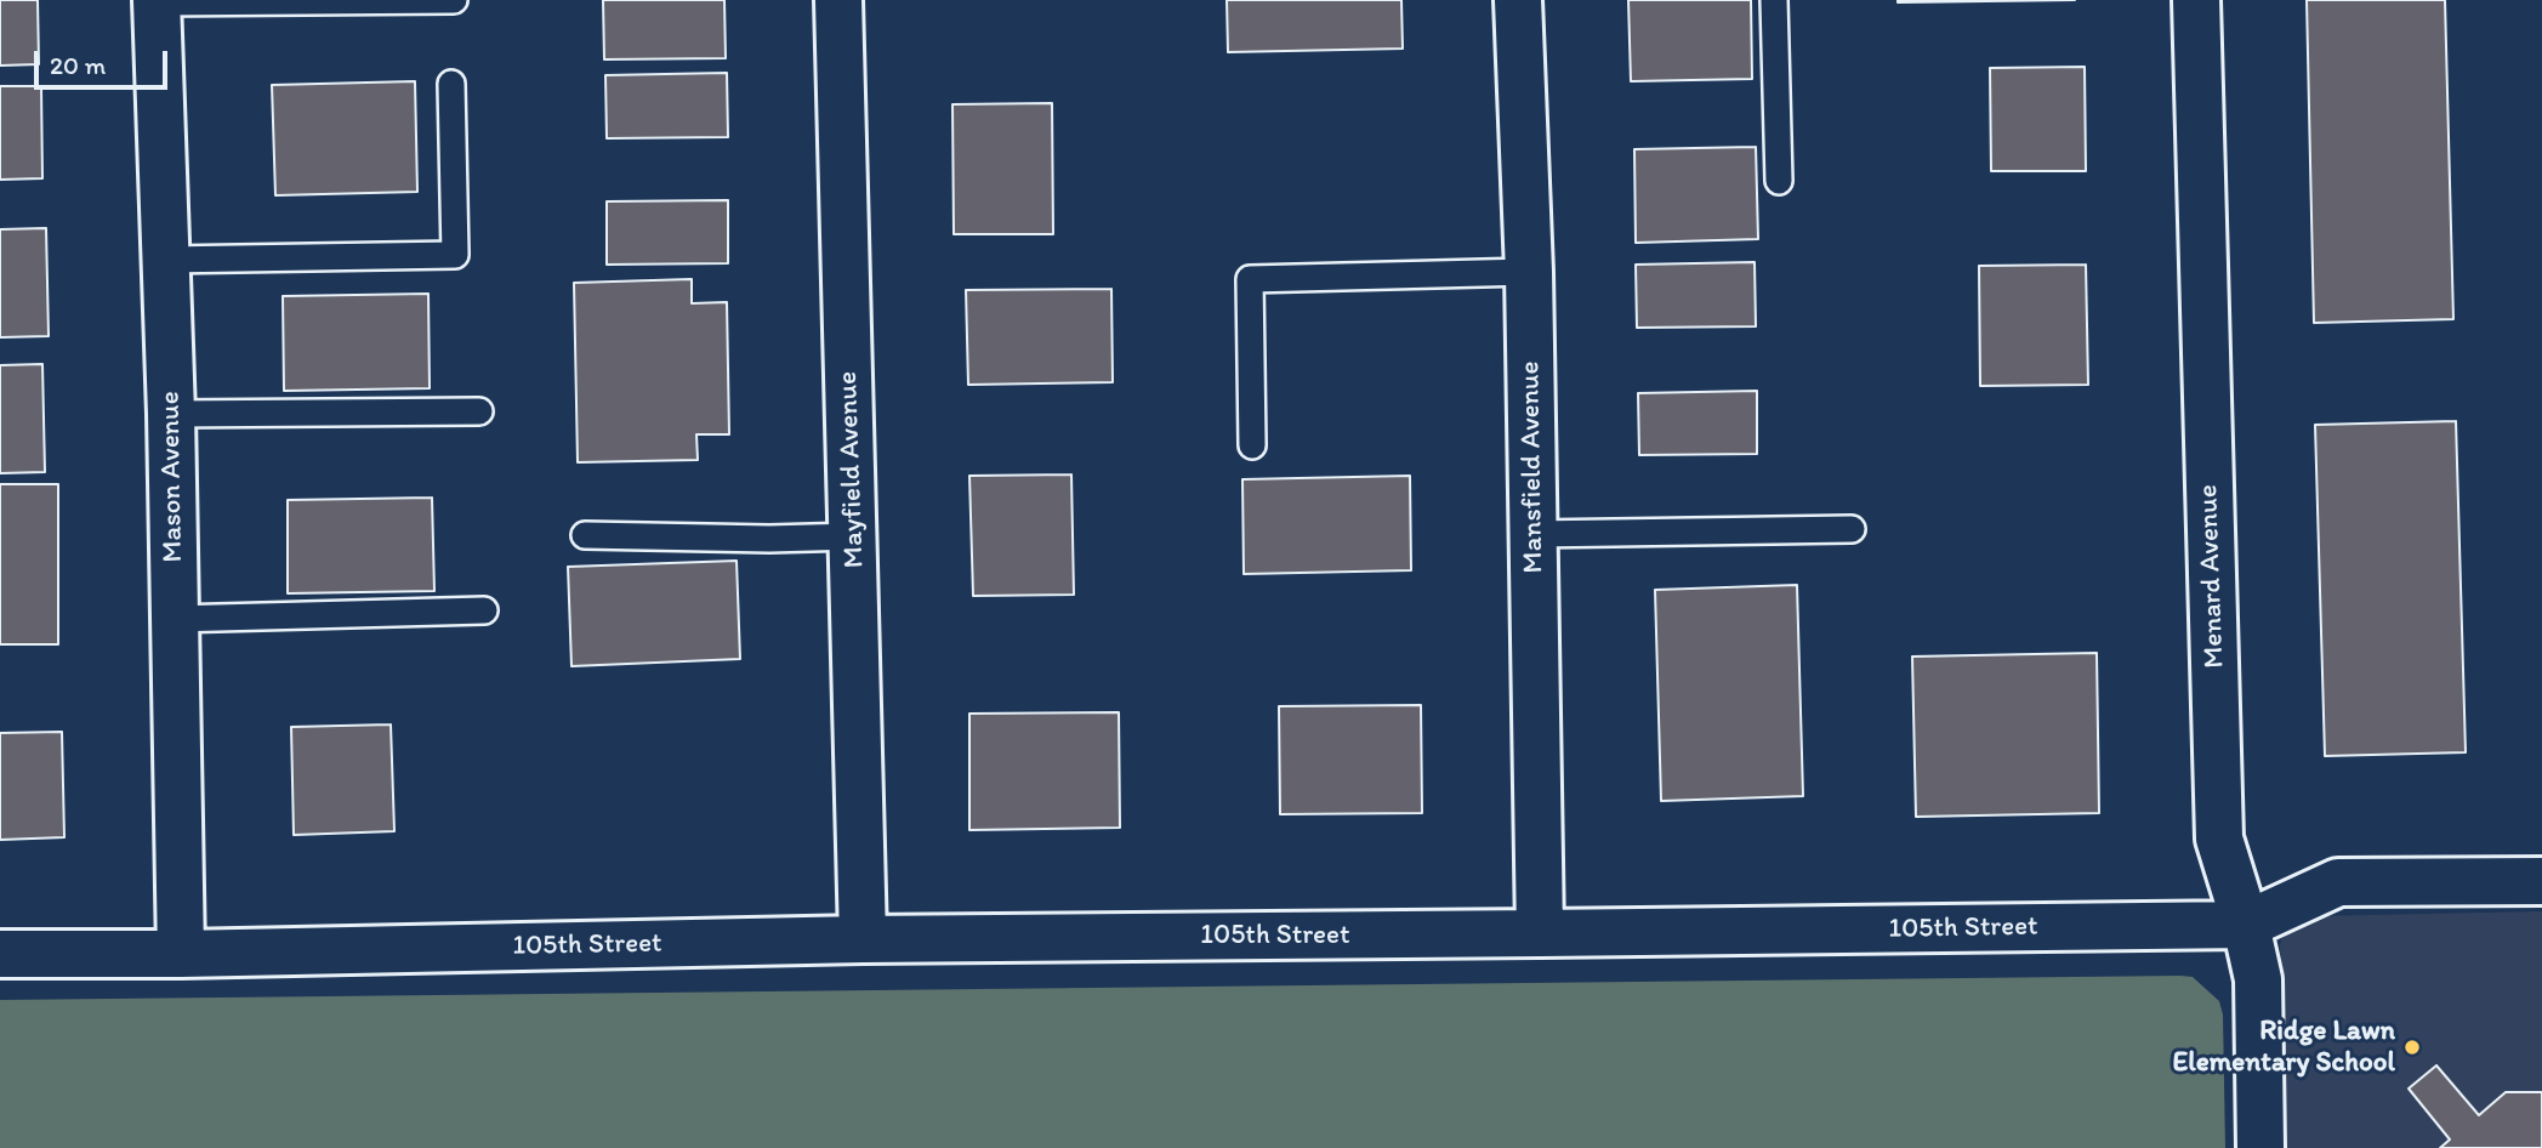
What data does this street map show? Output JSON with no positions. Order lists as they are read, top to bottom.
{
  "streets": {
    "street": [
      "Mansfield Avenue",
      "Mayfield Avenue",
      "Mason Avenue",
      "Menard Avenue",
      "105th Street"
    ]
  },
  "crossings": [
    ["Mansfield Avenue", "105th Street"],
    ["Mayfield Avenue", "105th Street"],
    ["Mason Avenue", "105th Street"],
    ["Menard Avenue", "105th Street"]
  ],
  "places": ["Ridge Lawn Elementary School"],
  "scale_bar": "20 m"
}
